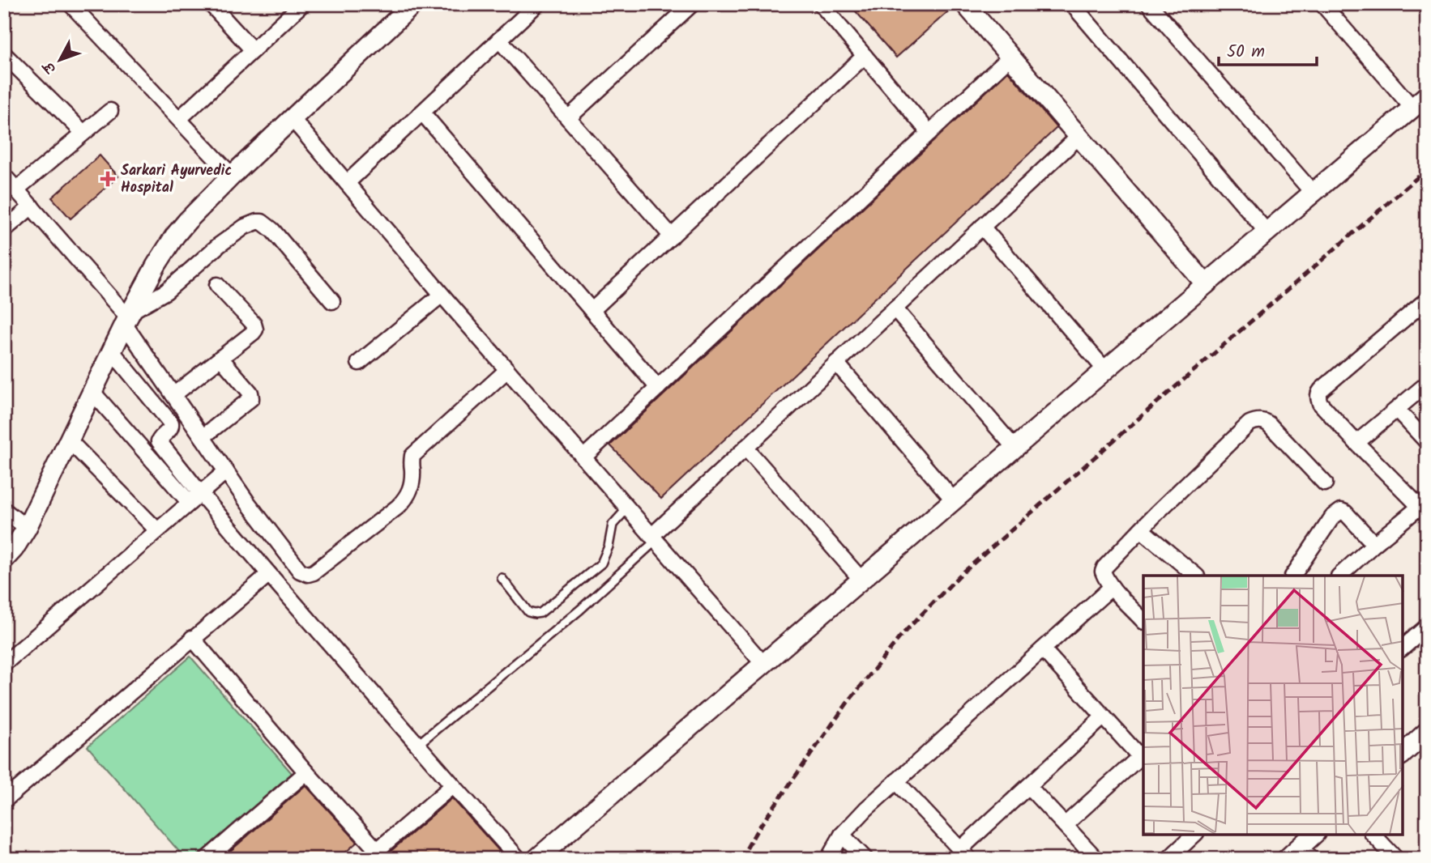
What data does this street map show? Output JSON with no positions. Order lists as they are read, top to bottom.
{
  "places": {
    "health": ["Sarkari Ayurvedic Hospital"]
  },
  "scale_bar": "50 m",
  "north": "bottom left"
}
